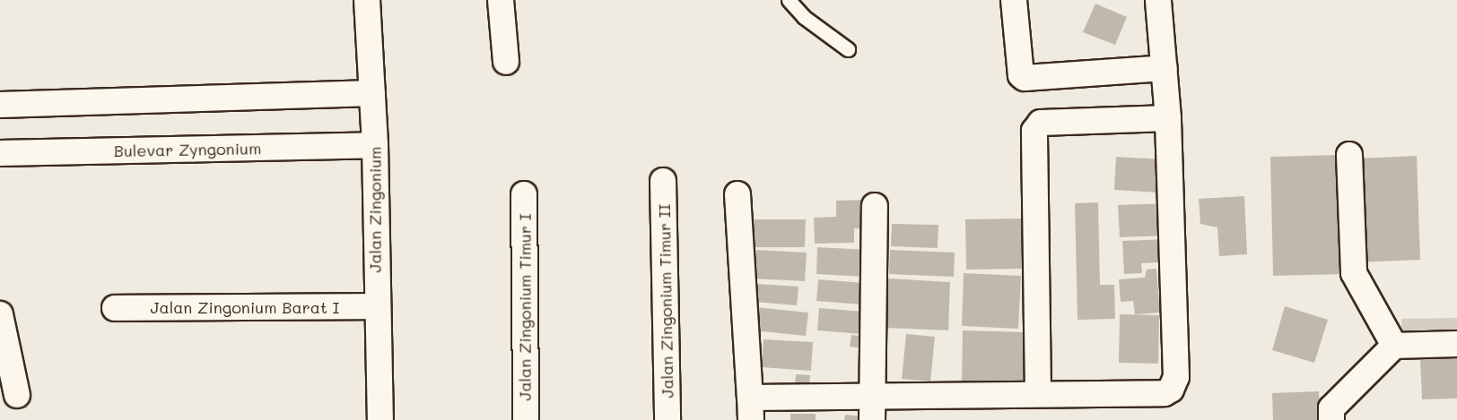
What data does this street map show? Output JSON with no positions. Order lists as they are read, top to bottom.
{
  "streets": {
    "street": [
      "Bulevar Zyngonium",
      "Jalan Zingonium",
      "Jalan Zingonium Timur II",
      "Jalan Zingonium Barat I",
      "Jalan Zingonium Timur I"
    ]
  },
  "crossings": [
    ["Bulevar Zyngonium", "Jalan Zingonium"],
    ["Jalan Zingonium", "Jalan Zingonium Barat I"]
  ]
}
